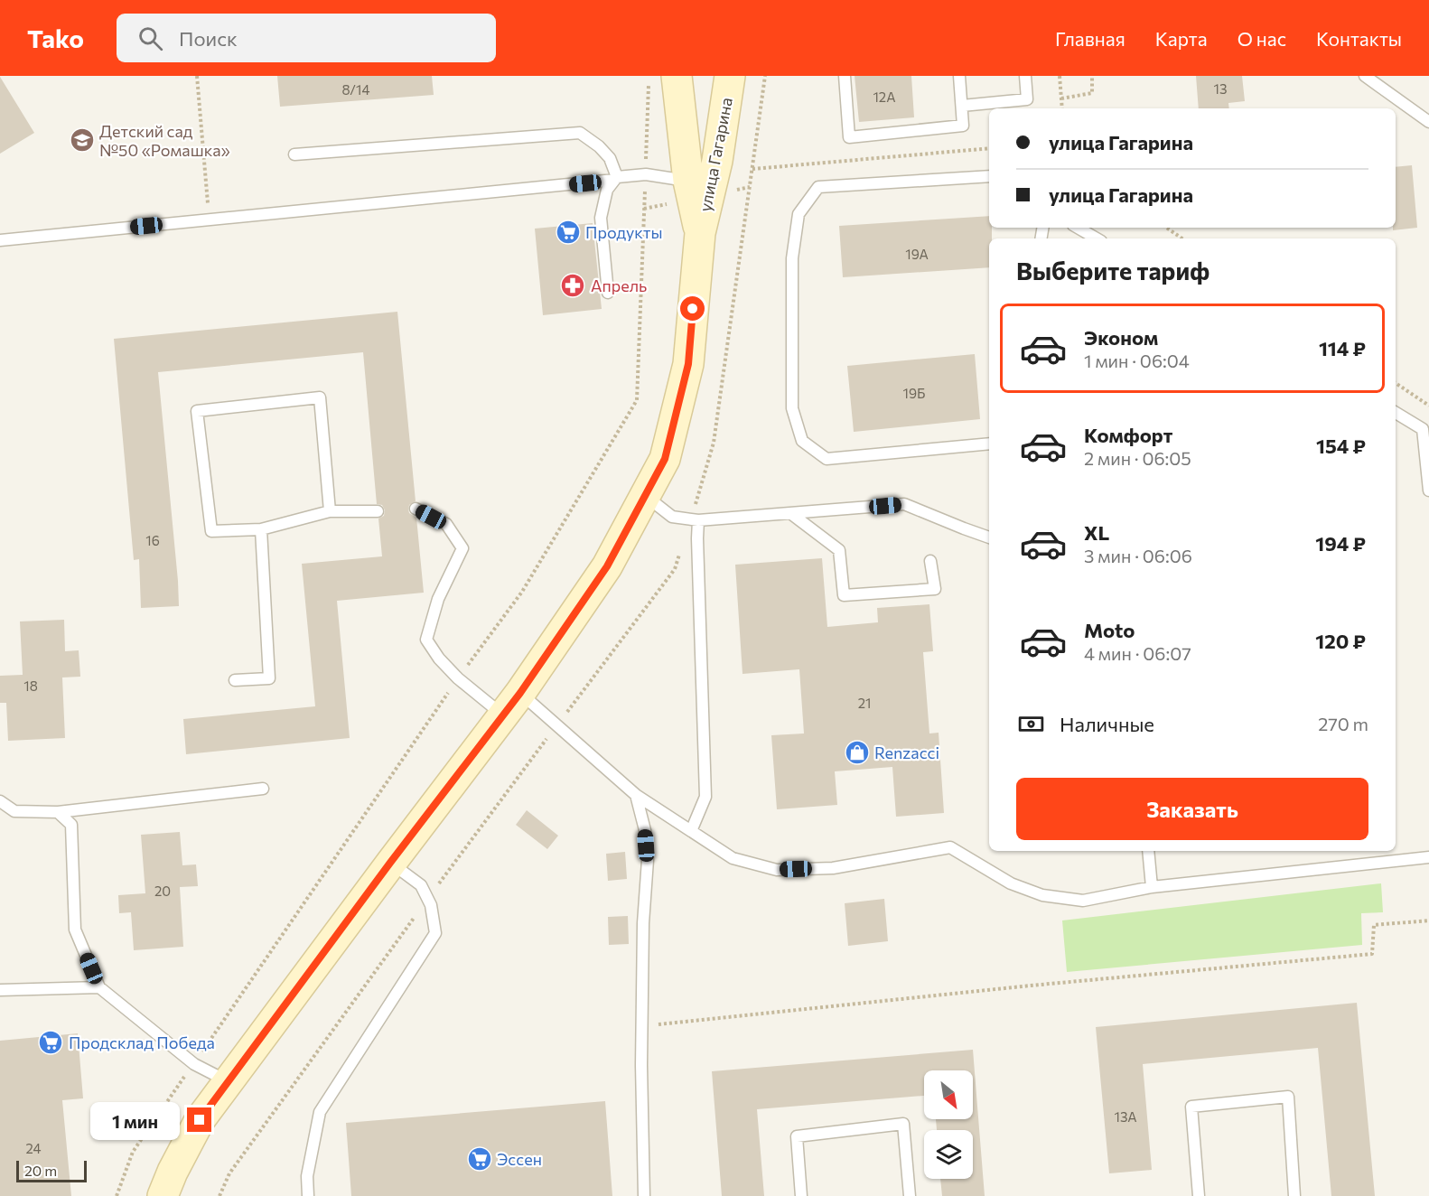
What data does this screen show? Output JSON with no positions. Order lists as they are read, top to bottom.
{
  "streets": {
    "main road": ["улица Гагарина"]
  },
  "places": {
    "school or university": ["Детский сад №50 «Ромашка»"],
    "supermarket": ["Продукты", "Продсклад Победа", "Эссен"],
    "pharmacy": ["Апрель"],
    "shop": ["Renzacci"]
  },
  "house_numbers": [
    "13",
    "8/14",
    "12А",
    "19А",
    "19Б",
    "16",
    "18",
    "21",
    "20",
    "13А",
    "24"
  ],
  "scale_bar": "20 m",
  "north": "bottom right",
  "page": {
    "header": "Tako",
    "search": "Поиск",
    "nav": [
      "Главная",
      "Карта",
      "О нас",
      "Контакты"
    ],
    "banner": ["улица Гагарина", "улица Гагарина"],
    "heading": "Выберите тариф",
    "list": [
      {
        "name": "Эконом",
        "note": "1 мин · 06:04",
        "value": "114 ₽"
      },
      {
        "name": "Комфорт",
        "note": "2 мин · 06:05",
        "value": "154 ₽"
      },
      {
        "name": "XL",
        "note": "3 мин · 06:06",
        "value": "194 ₽"
      },
      {
        "name": "Moto",
        "note": "4 мин · 06:07",
        "value": "120 ₽"
      }
    ],
    "pay": ["Наличные", "270 m"],
    "buttons": "Заказать",
    "bubble": "1 мин",
    "scale": "20 m"
  }
}
